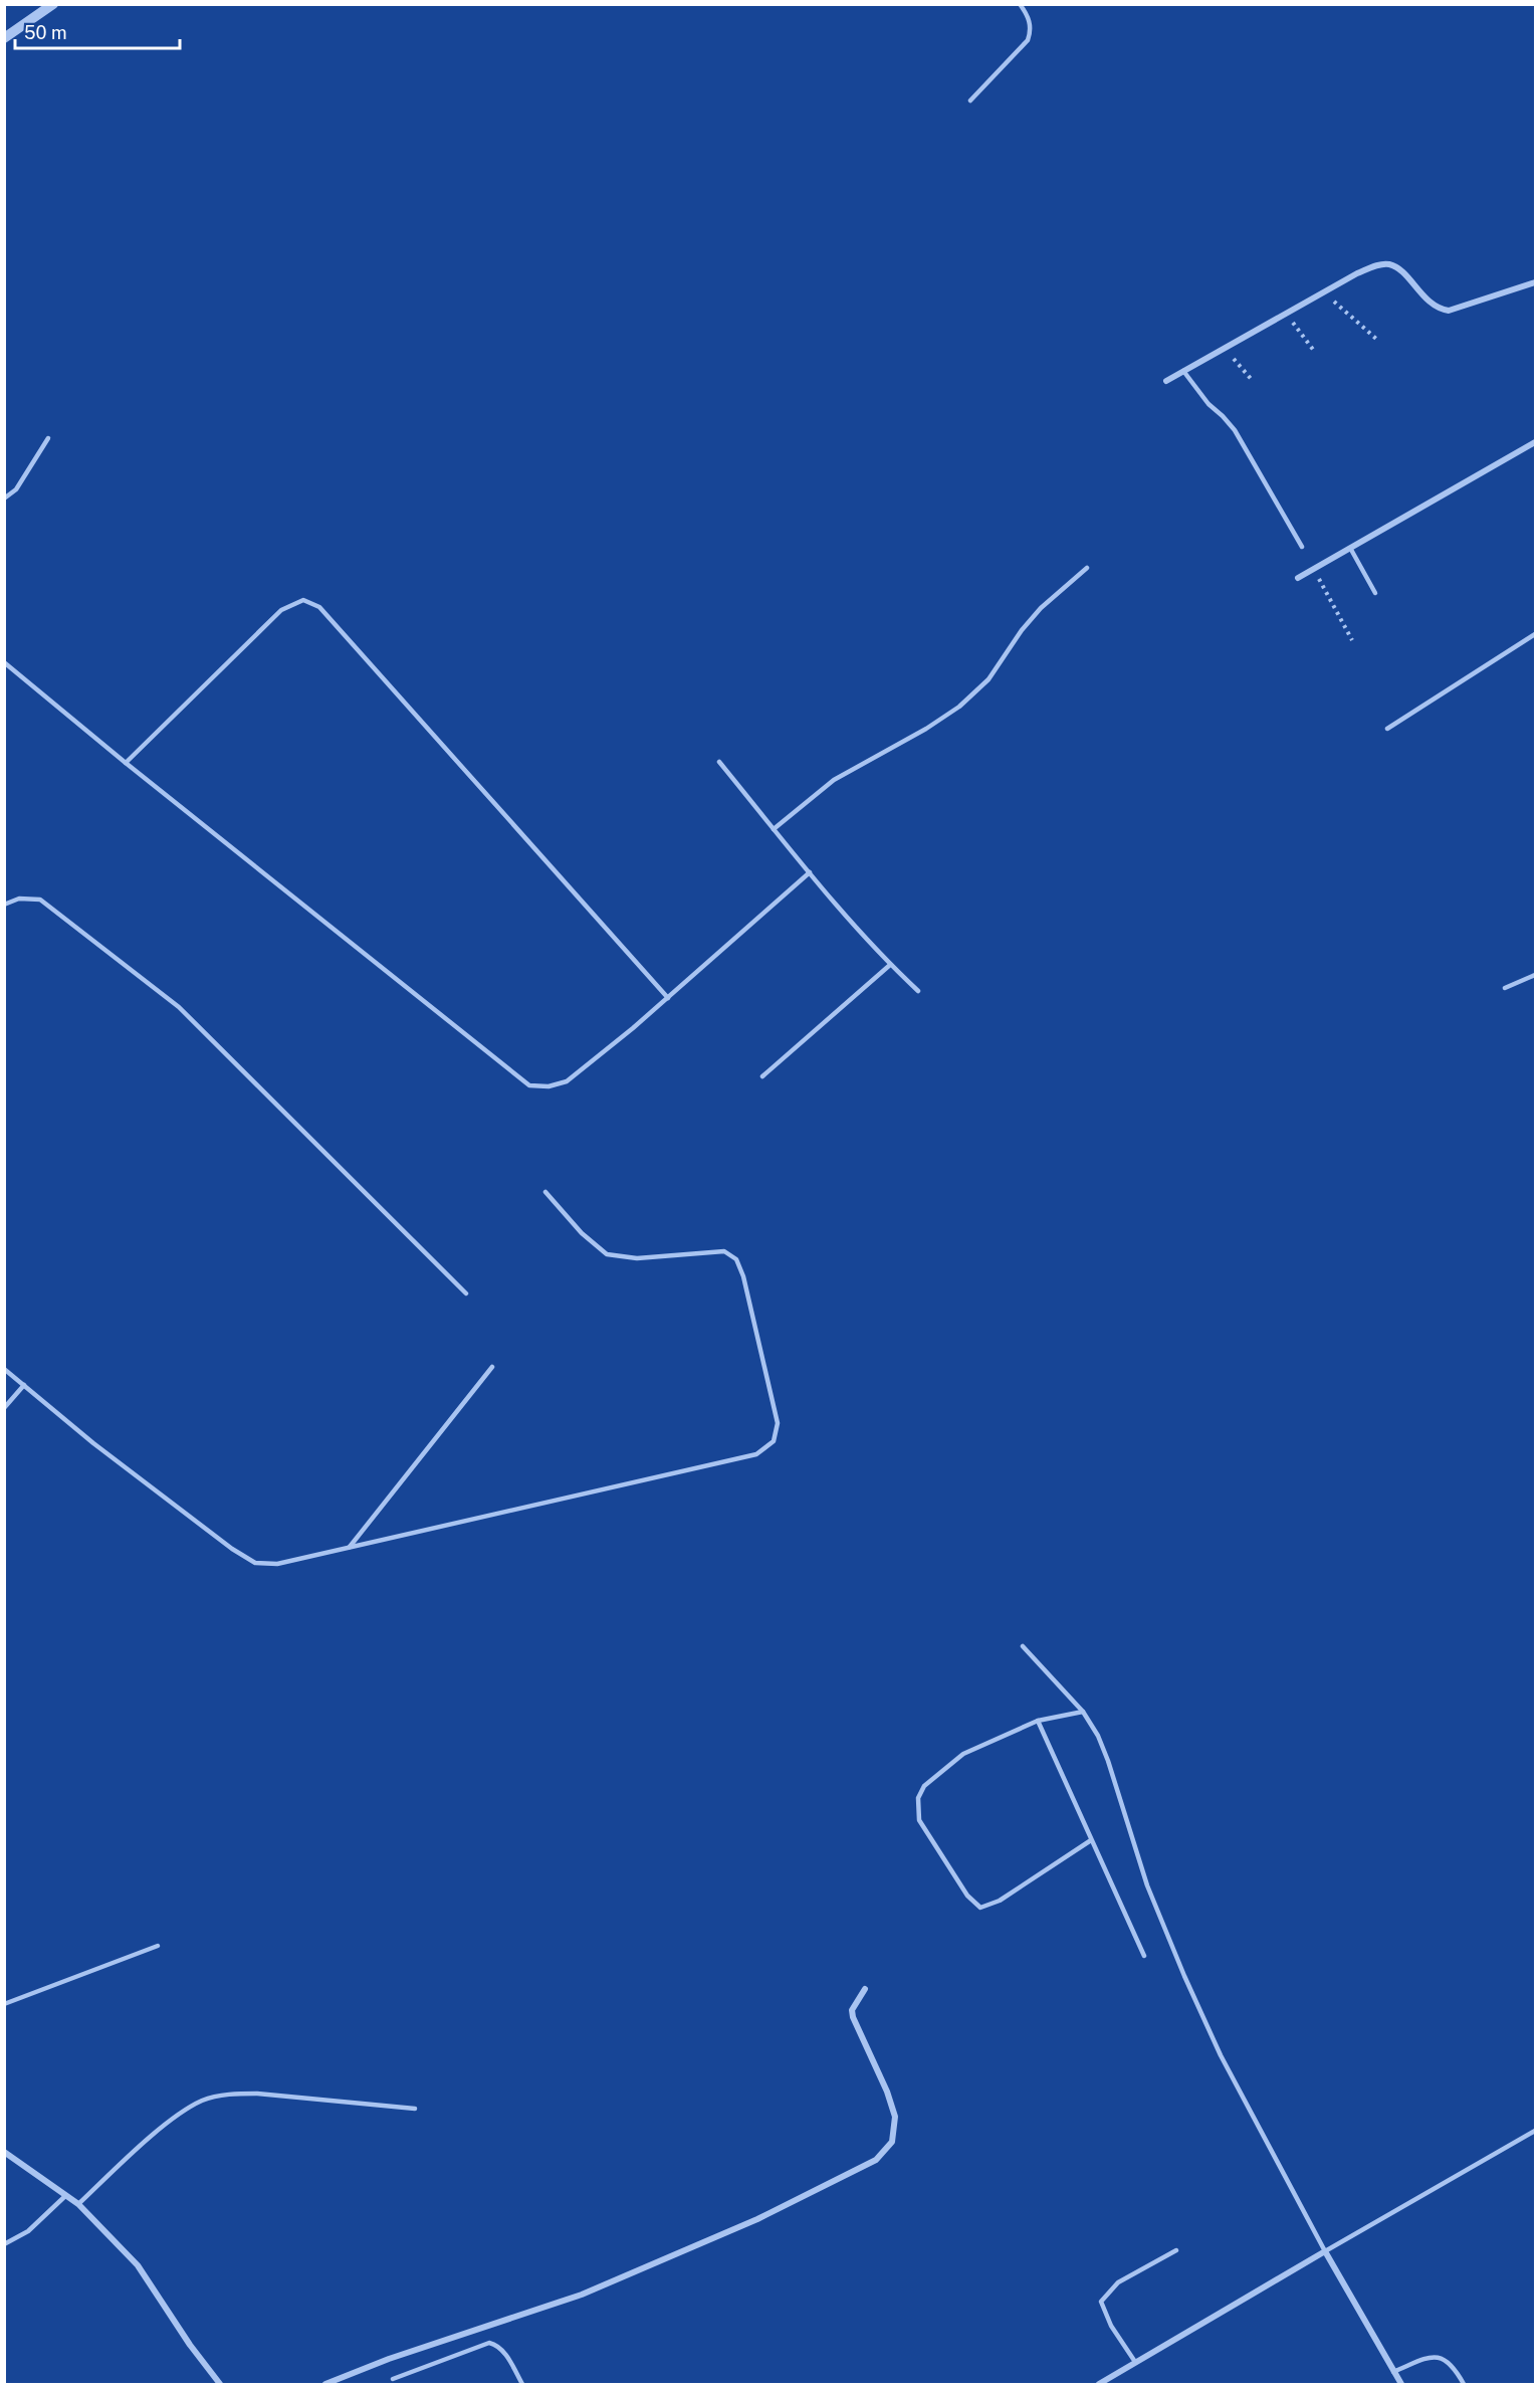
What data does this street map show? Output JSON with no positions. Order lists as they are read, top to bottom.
{
  "scale_bar": "50 m"
}
